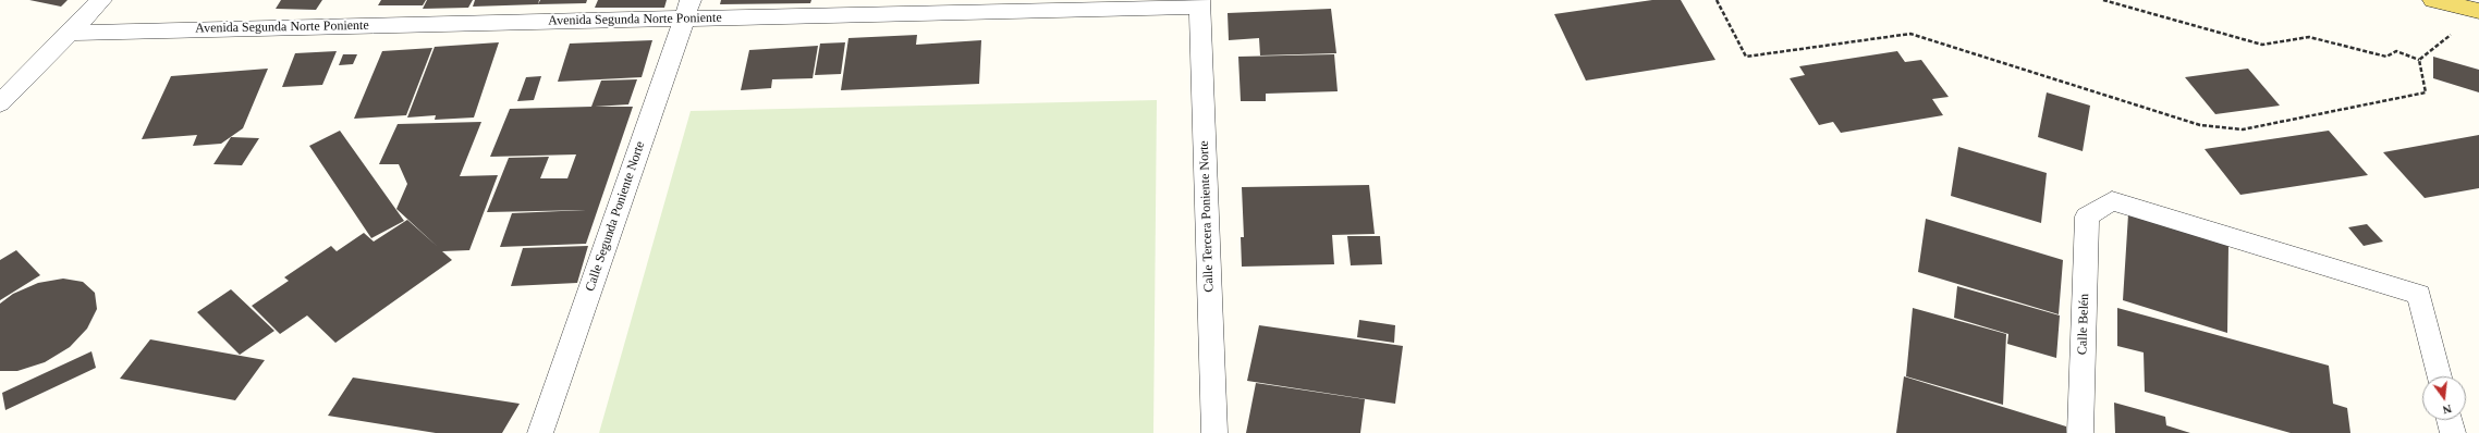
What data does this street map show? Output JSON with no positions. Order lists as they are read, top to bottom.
{
  "streets": {
    "street": [
      "Avenida Segunda Norte Poniente",
      "Calle Segunda Poniente Norte",
      "Calle Tercera Poniente Norte",
      "Calle Belén"
    ]
  },
  "crossings": [
    ["Avenida Segunda Norte Poniente", "Calle Segunda Poniente Norte"],
    ["Avenida Segunda Norte Poniente", "Calle Tercera Poniente Norte"]
  ],
  "north": "bottom"
}
